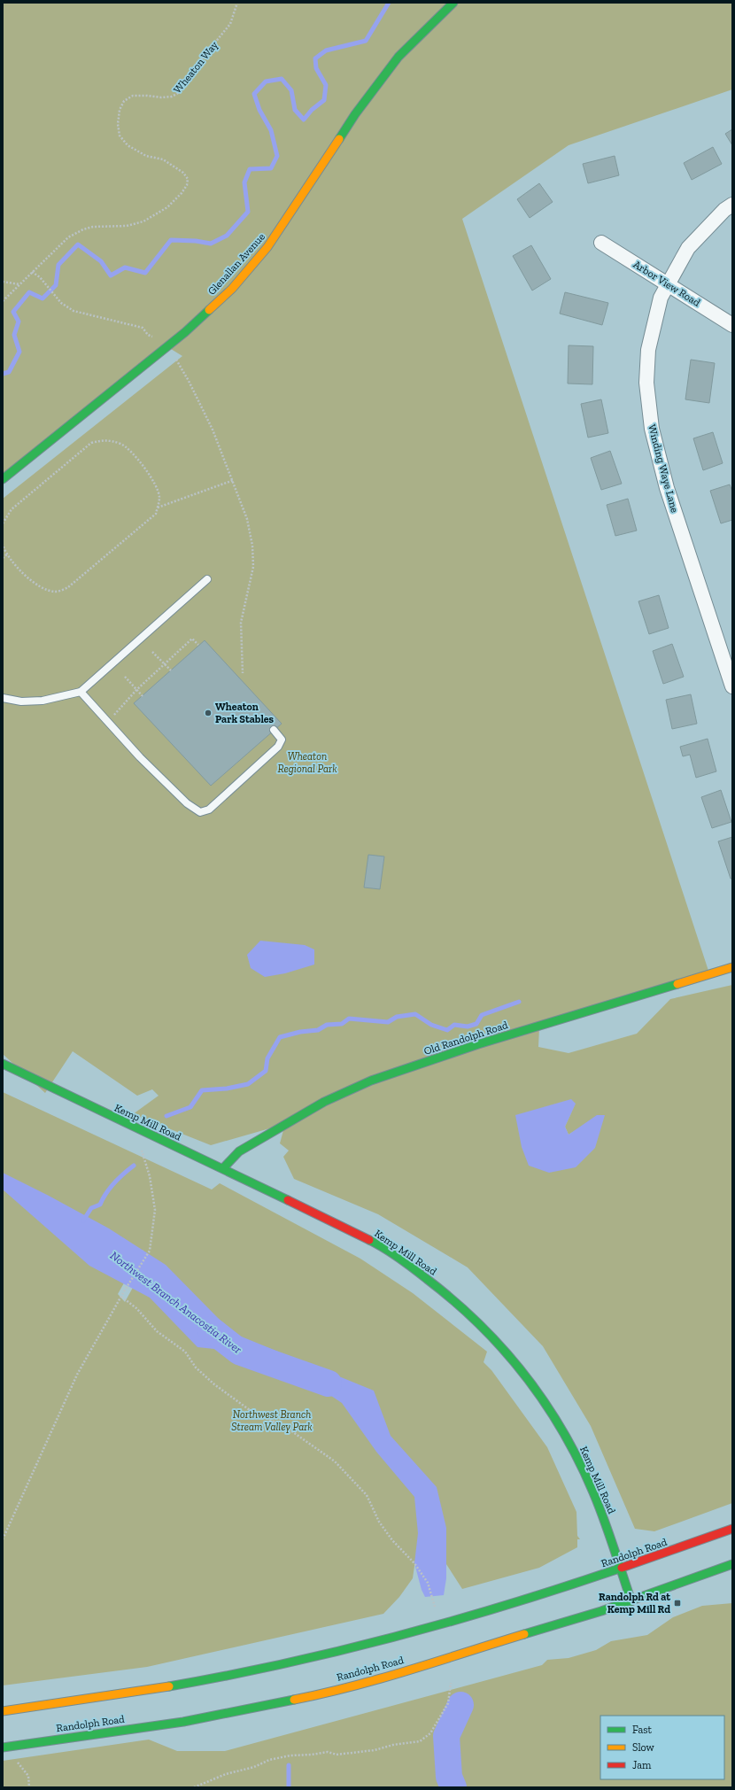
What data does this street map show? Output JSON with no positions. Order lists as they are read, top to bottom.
{
  "streets": {
    "street": [
      "Glenallan Avenue",
      "Arbor View Road",
      "Winding Waye Lane",
      "Old Randolph Road",
      "Kemp Mill Road",
      "Randolph Road"
    ],
    "path": ["Wheaton Way"]
  },
  "crossings": [
    ["Arbor View Road", "Winding Waye Lane"],
    ["Old Randolph Road", "Kemp Mill Road"],
    ["Kemp Mill Road", "Randolph Road"]
  ],
  "water": ["Northwest Branch Anacostia River"],
  "parks": ["Wheaton Regional Park", "Northwest Branch Stream Valley Park"],
  "places": {
    "other": ["Wheaton Park Stables"],
    "transit": ["Randolph Rd at Kemp Mill Rd"]
  },
  "legend": ["Fast", "Slow", "Jam"]
}
